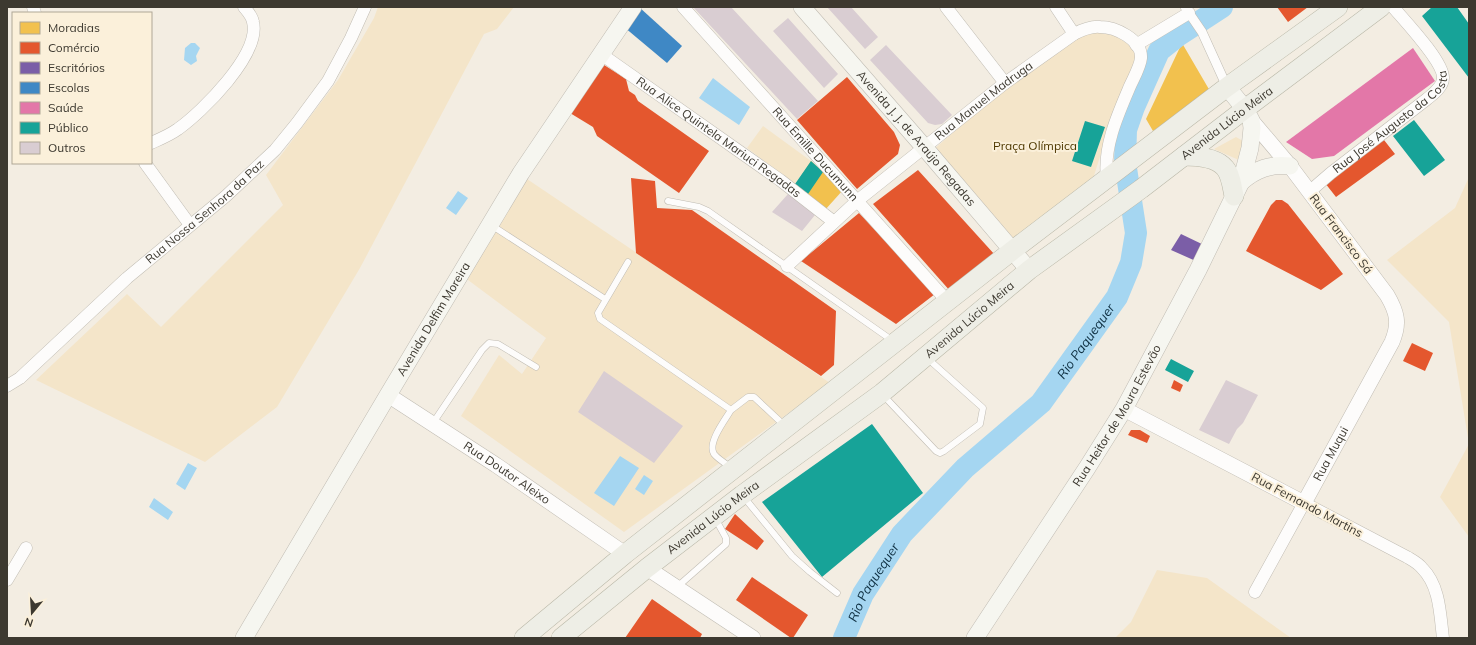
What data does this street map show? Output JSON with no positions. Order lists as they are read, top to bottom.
{
  "streets": {
    "main road": [
      "Avenida Lúcio Meira",
      "Avenida J. J. de Araújo Regadas",
      "Rua Francisco Sá",
      "Avenida Delfim Moreira",
      "Rua Heitor de Moura Estevão"
    ],
    "street": [
      "Rua Manuel Madruga",
      "Rua José Augusto da Costa",
      "Rua Alice Quintela Mariuci Regadas",
      "Rua Emille Ducumunn",
      "Rua Nossa Senhora da Paz",
      "Rua Muqui",
      "Rua Doutor Aleixo",
      "Rua Fernando Martins"
    ]
  },
  "crossings": [
    ["Rua Manuel Madruga", "Rua Alice Quintela Mariuci Regadas"],
    ["Rua Manuel Madruga", "Avenida J. J. de Araújo Regadas"],
    ["Rua Manuel Madruga", "Rua Emille Ducumunn"],
    ["Rua José Augusto da Costa", "Rua Francisco Sá"],
    ["Avenida Lúcio Meira", "Avenida J. J. de Araújo Regadas"],
    ["Avenida Lúcio Meira", "Rua Emille Ducumunn"],
    ["Avenida Lúcio Meira", "Rua Francisco Sá"],
    ["Avenida Lúcio Meira", "Rua Heitor de Moura Estevão"],
    ["Avenida Lúcio Meira", "Rua Doutor Aleixo"],
    ["Rua Alice Quintela Mariuci Regadas", "Avenida Delfim Moreira"],
    ["Rua Francisco Sá", "Rua Heitor de Moura Estevão"],
    ["Rua Francisco Sá", "Rua Muqui"],
    ["Avenida Delfim Moreira", "Rua Doutor Aleixo"],
    ["Rua Heitor de Moura Estevão", "Rua Fernando Martins"],
    ["Rua Muqui", "Rua Fernando Martins"]
  ],
  "water": ["Rio Paquequer"],
  "parks": ["Praça Olímpica"],
  "legend": [
    "Moradias",
    "Comércio",
    "Escritórios",
    "Escolas",
    "Saúde",
    "Público",
    "Outros"
  ],
  "north": "bottom"
}
